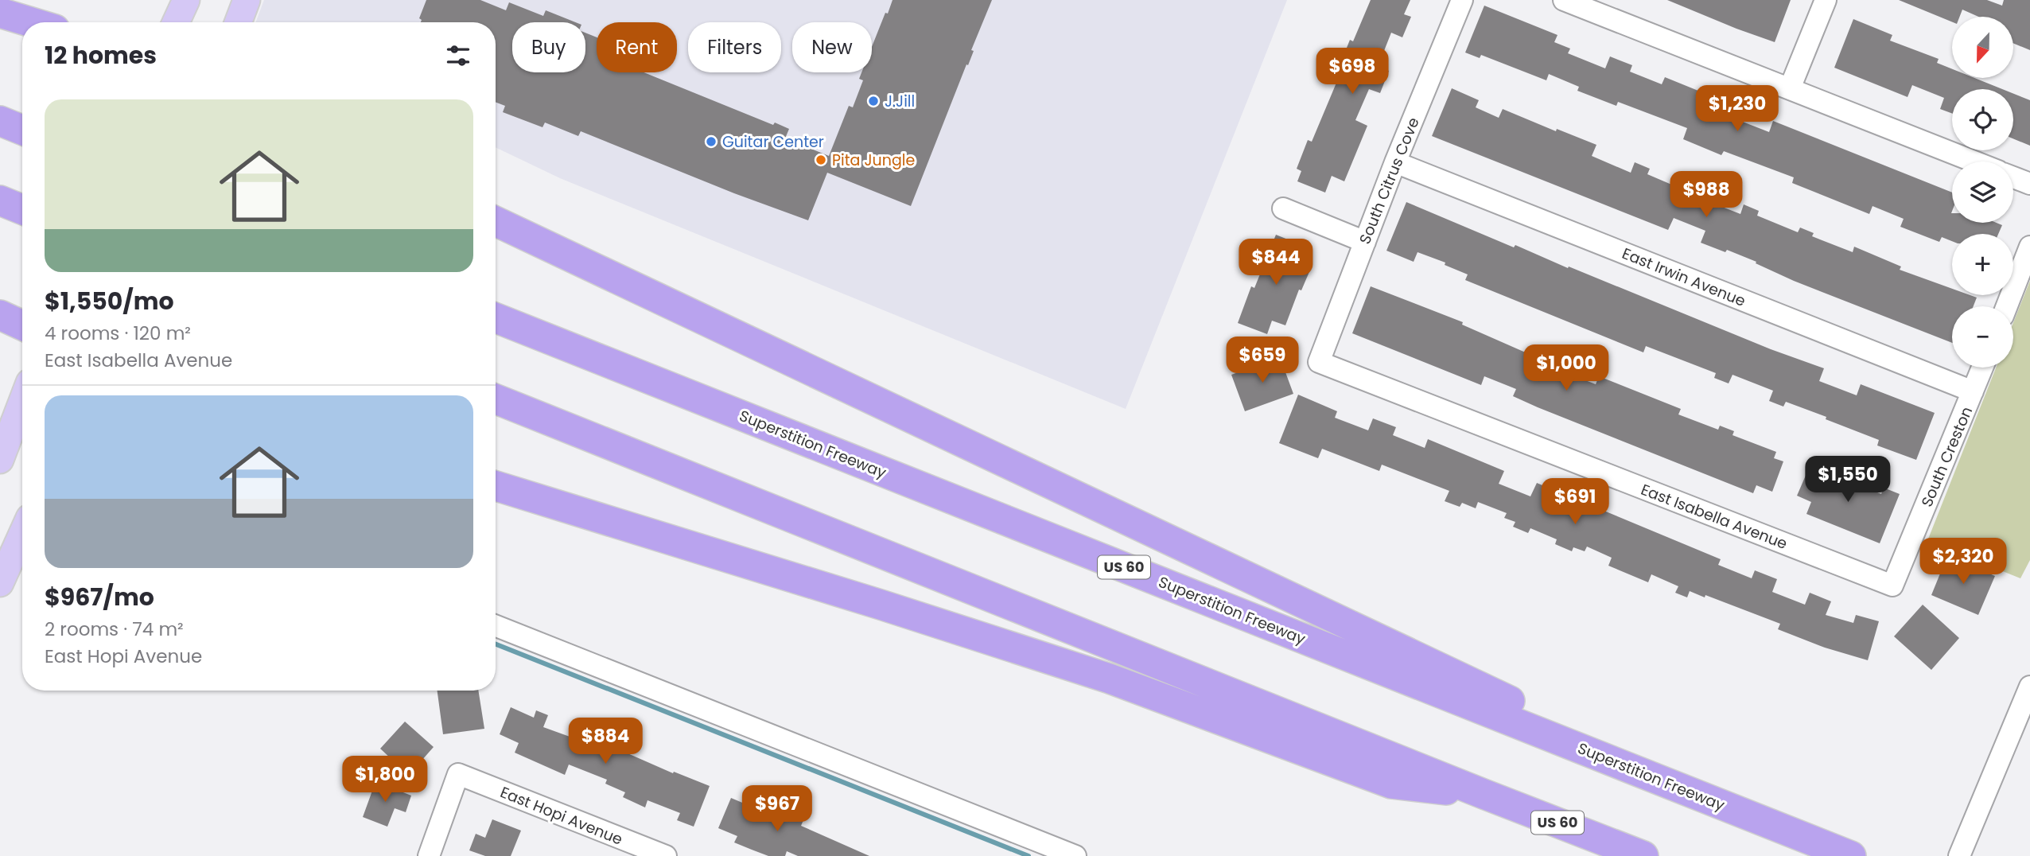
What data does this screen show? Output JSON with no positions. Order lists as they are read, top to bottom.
{
  "streets": {
    "highway": ["Superstition Freeway", "US 60"],
    "street": [
      "South Citrus Cove",
      "East Irwin Avenue",
      "South Creston",
      "East Isabella Avenue",
      "East Hopi Avenue"
    ]
  },
  "crossings": [
    ["South Citrus Cove", "East Irwin Avenue"],
    ["South Citrus Cove", "East Isabella Avenue"],
    ["East Irwin Avenue", "South Creston"],
    ["South Creston", "East Isabella Avenue"]
  ],
  "places": ["J.Jill", "Guitar Center", "Pita Jungle"],
  "north": "bottom",
  "page": {
    "map_buttons": ["+", "−"],
    "chip": [
      "Buy",
      "Rent",
      "Filters",
      "New"
    ],
    "heading": "12 homes",
    "price": [
      "$698",
      "$1,230",
      "$988",
      "$844",
      "$659",
      "$1,000",
      "$1,550",
      "$691",
      "$2,320",
      "$884",
      "$1,800",
      "$967"
    ],
    "list": [
      {
        "name": "$1,550/mo",
        "note": "4 rooms · 120 m² · East Isabella Avenue"
      },
      {
        "name": "$967/mo",
        "note": "2 rooms · 74 m² · East Hopi Avenue"
      }
    ]
  }
}
